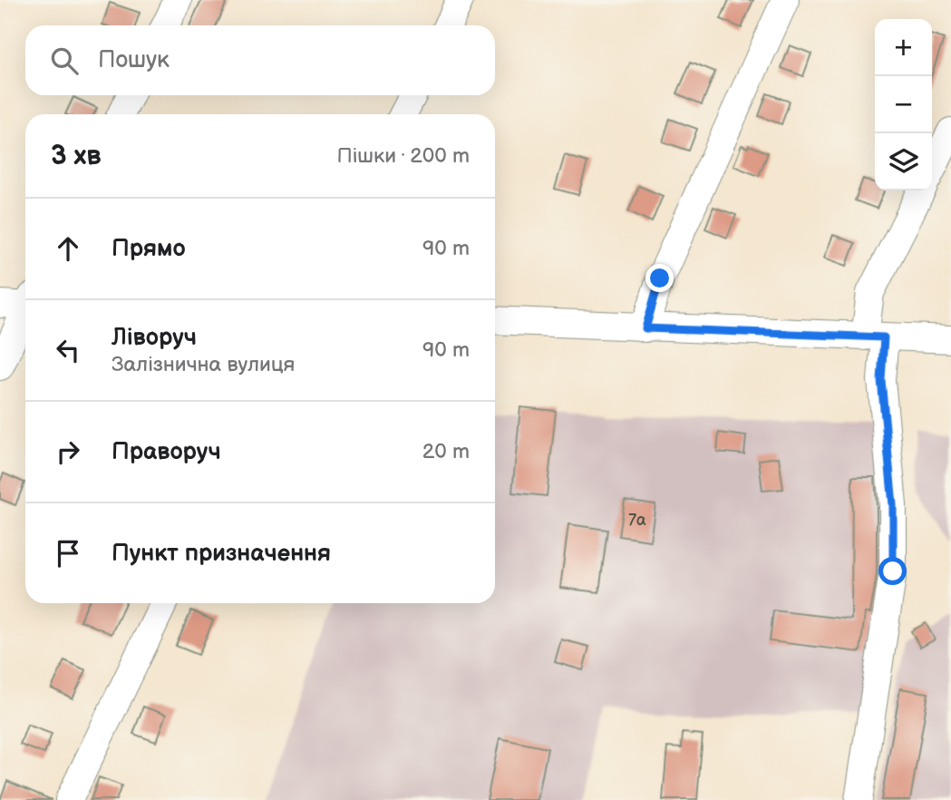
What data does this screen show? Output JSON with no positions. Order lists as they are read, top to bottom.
{
  "house_numbers": ["7а"],
  "page": {
    "map_buttons": ["+", "−"],
    "search": "Пошук",
    "heading": ["3 хв", "Пішки · 200 m"],
    "list": [
      ["Прямо", "90 m"],
      ["Ліворуч", "Залізнична вулиця", "90 m"],
      ["Праворуч", "20 m"],
      "Пункт призначення"
    ]
  }
}
